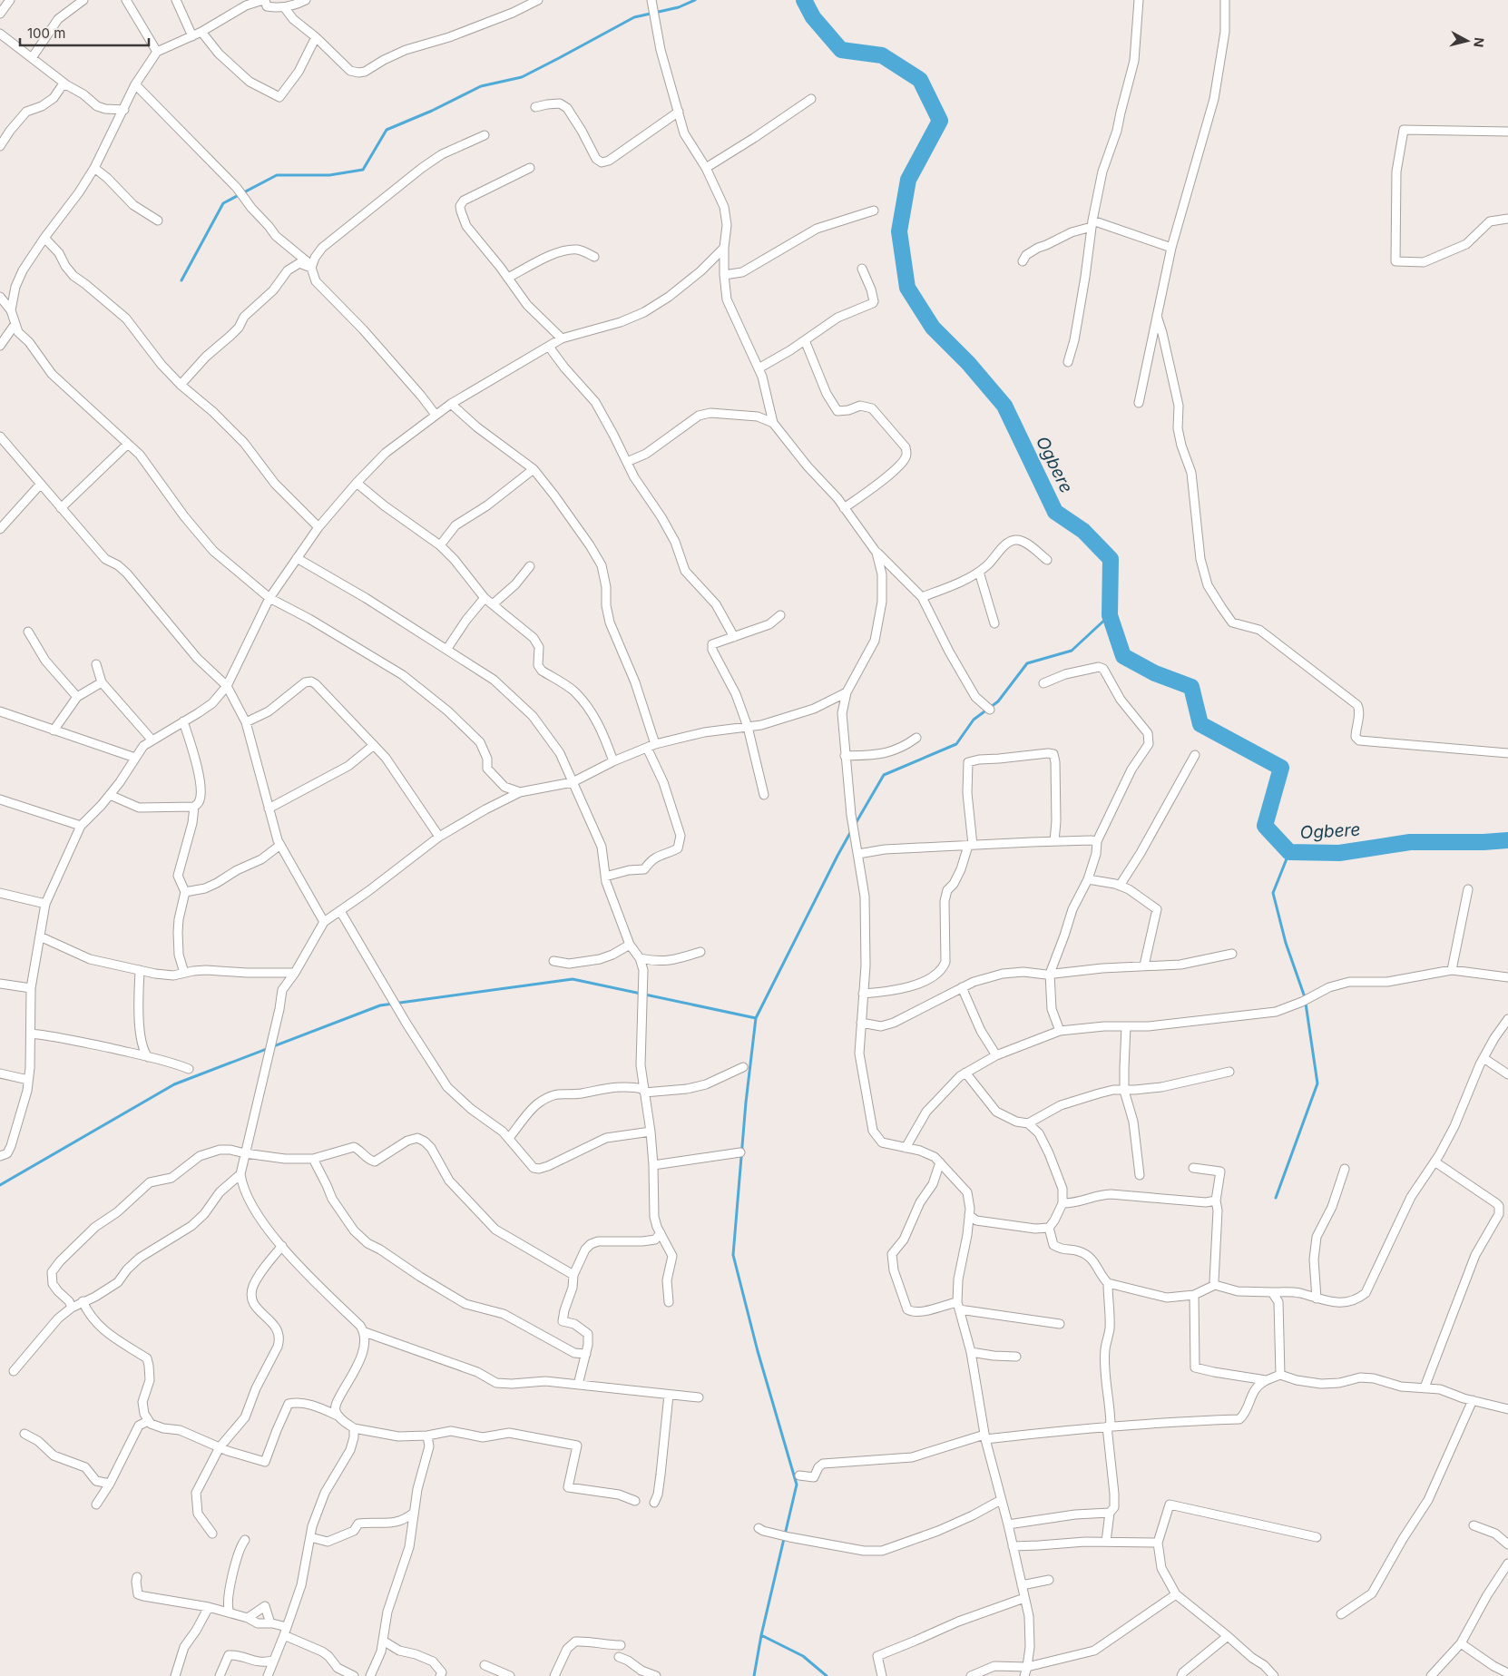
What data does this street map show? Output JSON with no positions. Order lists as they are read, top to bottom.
{
  "water": ["Ogbere"],
  "scale_bar": "100 m",
  "north": "right"
}
